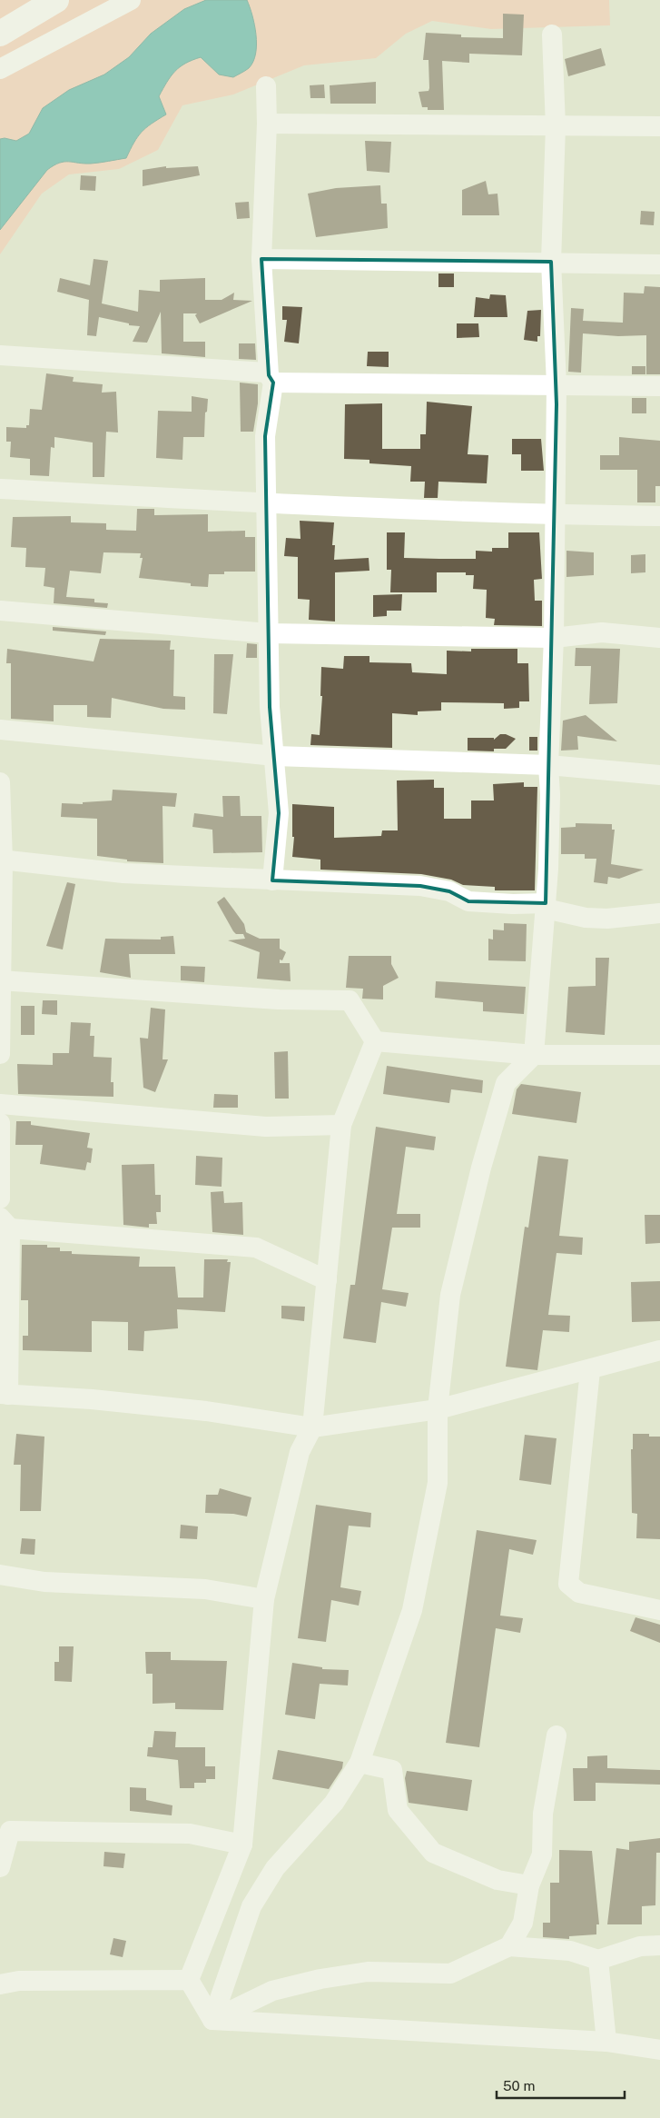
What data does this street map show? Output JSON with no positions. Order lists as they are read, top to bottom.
{
  "scale_bar": "50 m"
}
